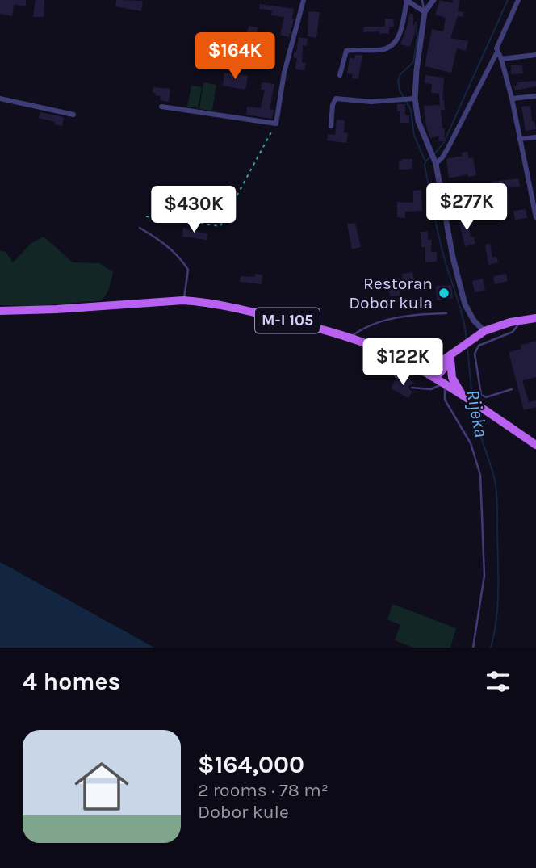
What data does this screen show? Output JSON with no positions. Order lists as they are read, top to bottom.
{
  "streets": {
    "main road": ["M-I 105"]
  },
  "water": ["Rijeka"],
  "places": ["Restoran Dobor kula"],
  "page": {
    "price": [
      "$164K",
      "$277K",
      "$430K",
      "$122K"
    ],
    "heading": "4 homes",
    "list": [
      {
        "name": "$164,000",
        "note": "2 rooms · 78 m² · Dobor kule"
      }
    ]
  }
}
